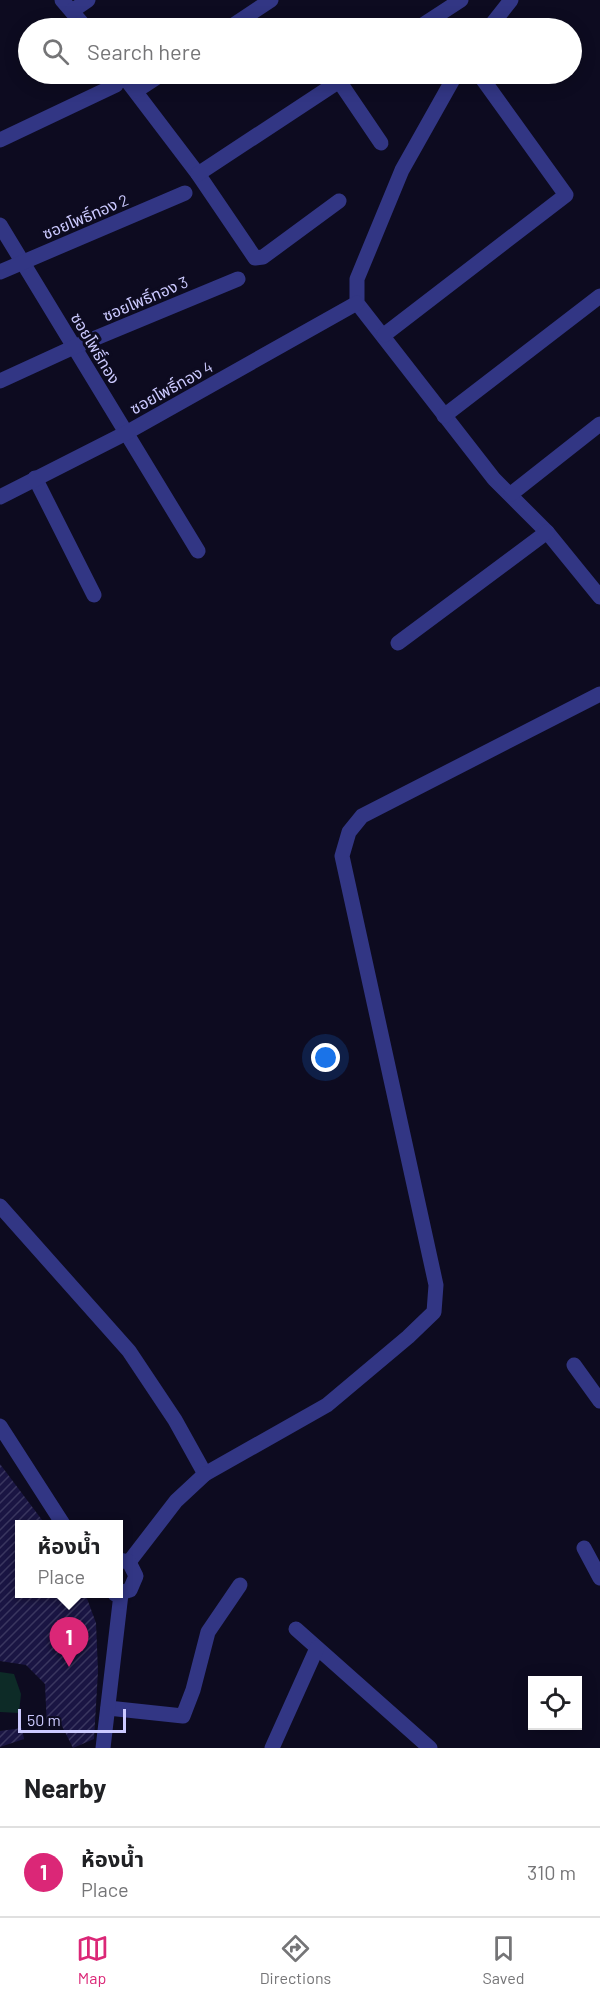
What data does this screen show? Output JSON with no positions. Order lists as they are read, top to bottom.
{
  "streets": {
    "street": [
      "ซอยโพธิ์ทอง 2",
      "ซอยโพธิ์ทอง 3",
      "ซอยโพธิ์ทอง",
      "ซอยโพธิ์ทอง 4"
    ]
  },
  "crossings": [
    ["ซอยโพธิ์ทอง 2", "ซอยโพธิ์ทอง"],
    ["ซอยโพธิ์ทอง 3", "ซอยโพธิ์ทอง"],
    ["ซอยโพธิ์ทอง", "ซอยโพธิ์ทอง 4"]
  ],
  "scale_bar": "50 m",
  "page": {
    "search": "Search here",
    "popup": ["ห้องน้ำ", "Place"],
    "pins": "1",
    "scale": "50 m",
    "heading": "Nearby",
    "list": [
      {
        "mark": "1",
        "name": "ห้องน้ำ",
        "note": "Place",
        "value": "310 m"
      }
    ],
    "nav": ["Map", "Directions", "Saved"]
  }
}
